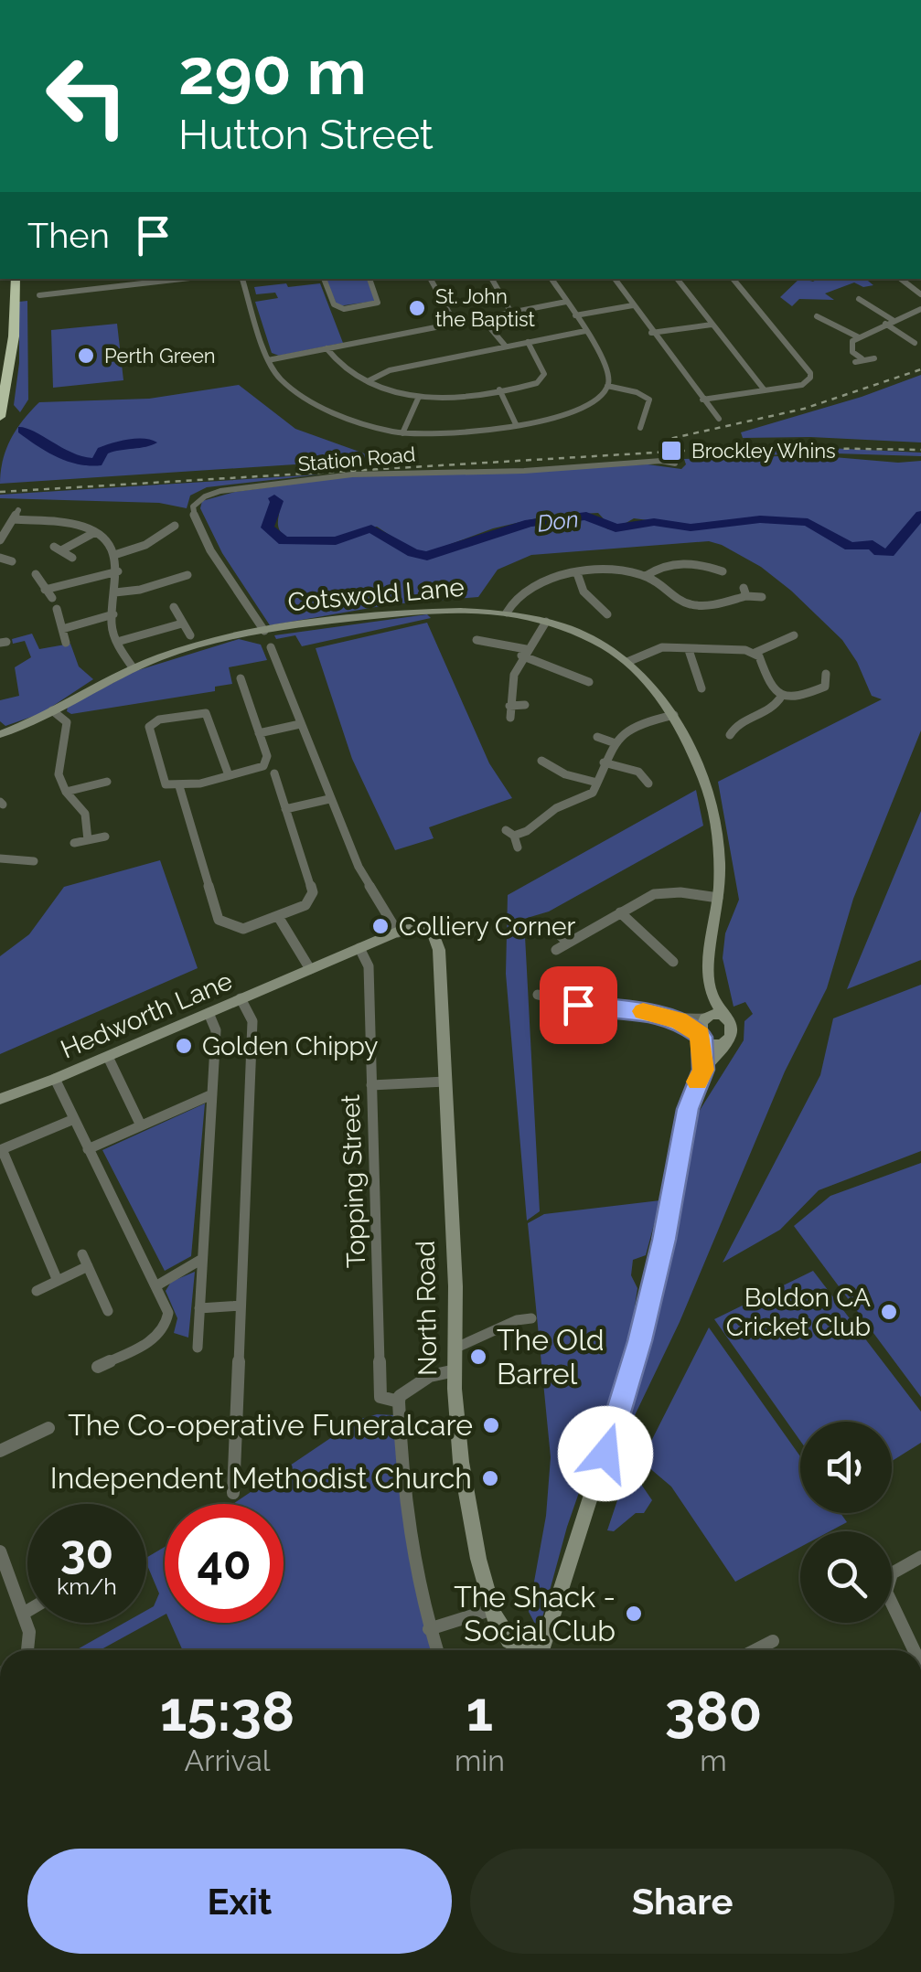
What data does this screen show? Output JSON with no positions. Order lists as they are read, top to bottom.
{
  "streets": {
    "street": [
      "Station Road",
      "Cotswold Lane",
      "Hedworth Lane",
      "Topping Street",
      "North Road"
    ]
  },
  "crossings": [
    ["Station Road", "Cotswold Lane"],
    ["Hedworth Lane", "Topping Street"],
    ["Hedworth Lane", "North Road"]
  ],
  "water": ["Don"],
  "places": {
    "other": [
      "St. John the Baptist",
      "Perth Green",
      "Colliery Corner",
      "Golden Chippy",
      "Boldon CA Cricket Club",
      "The Old Barrel",
      "The Co-operative Funeralcare",
      "Independent Methodist Church",
      "The Shack - Social Club"
    ],
    "transit": ["Brockley Whins"]
  },
  "page": {
    "turn": ["290 m", "Hutton Street"],
    "then": "Then",
    "speed": "30 km/h",
    "limit": "40",
    "eta": [
      "15:38",
      "Arrival",
      "1",
      "min",
      "380",
      "m"
    ],
    "buttons": ["Exit", "Share"]
  }
}
